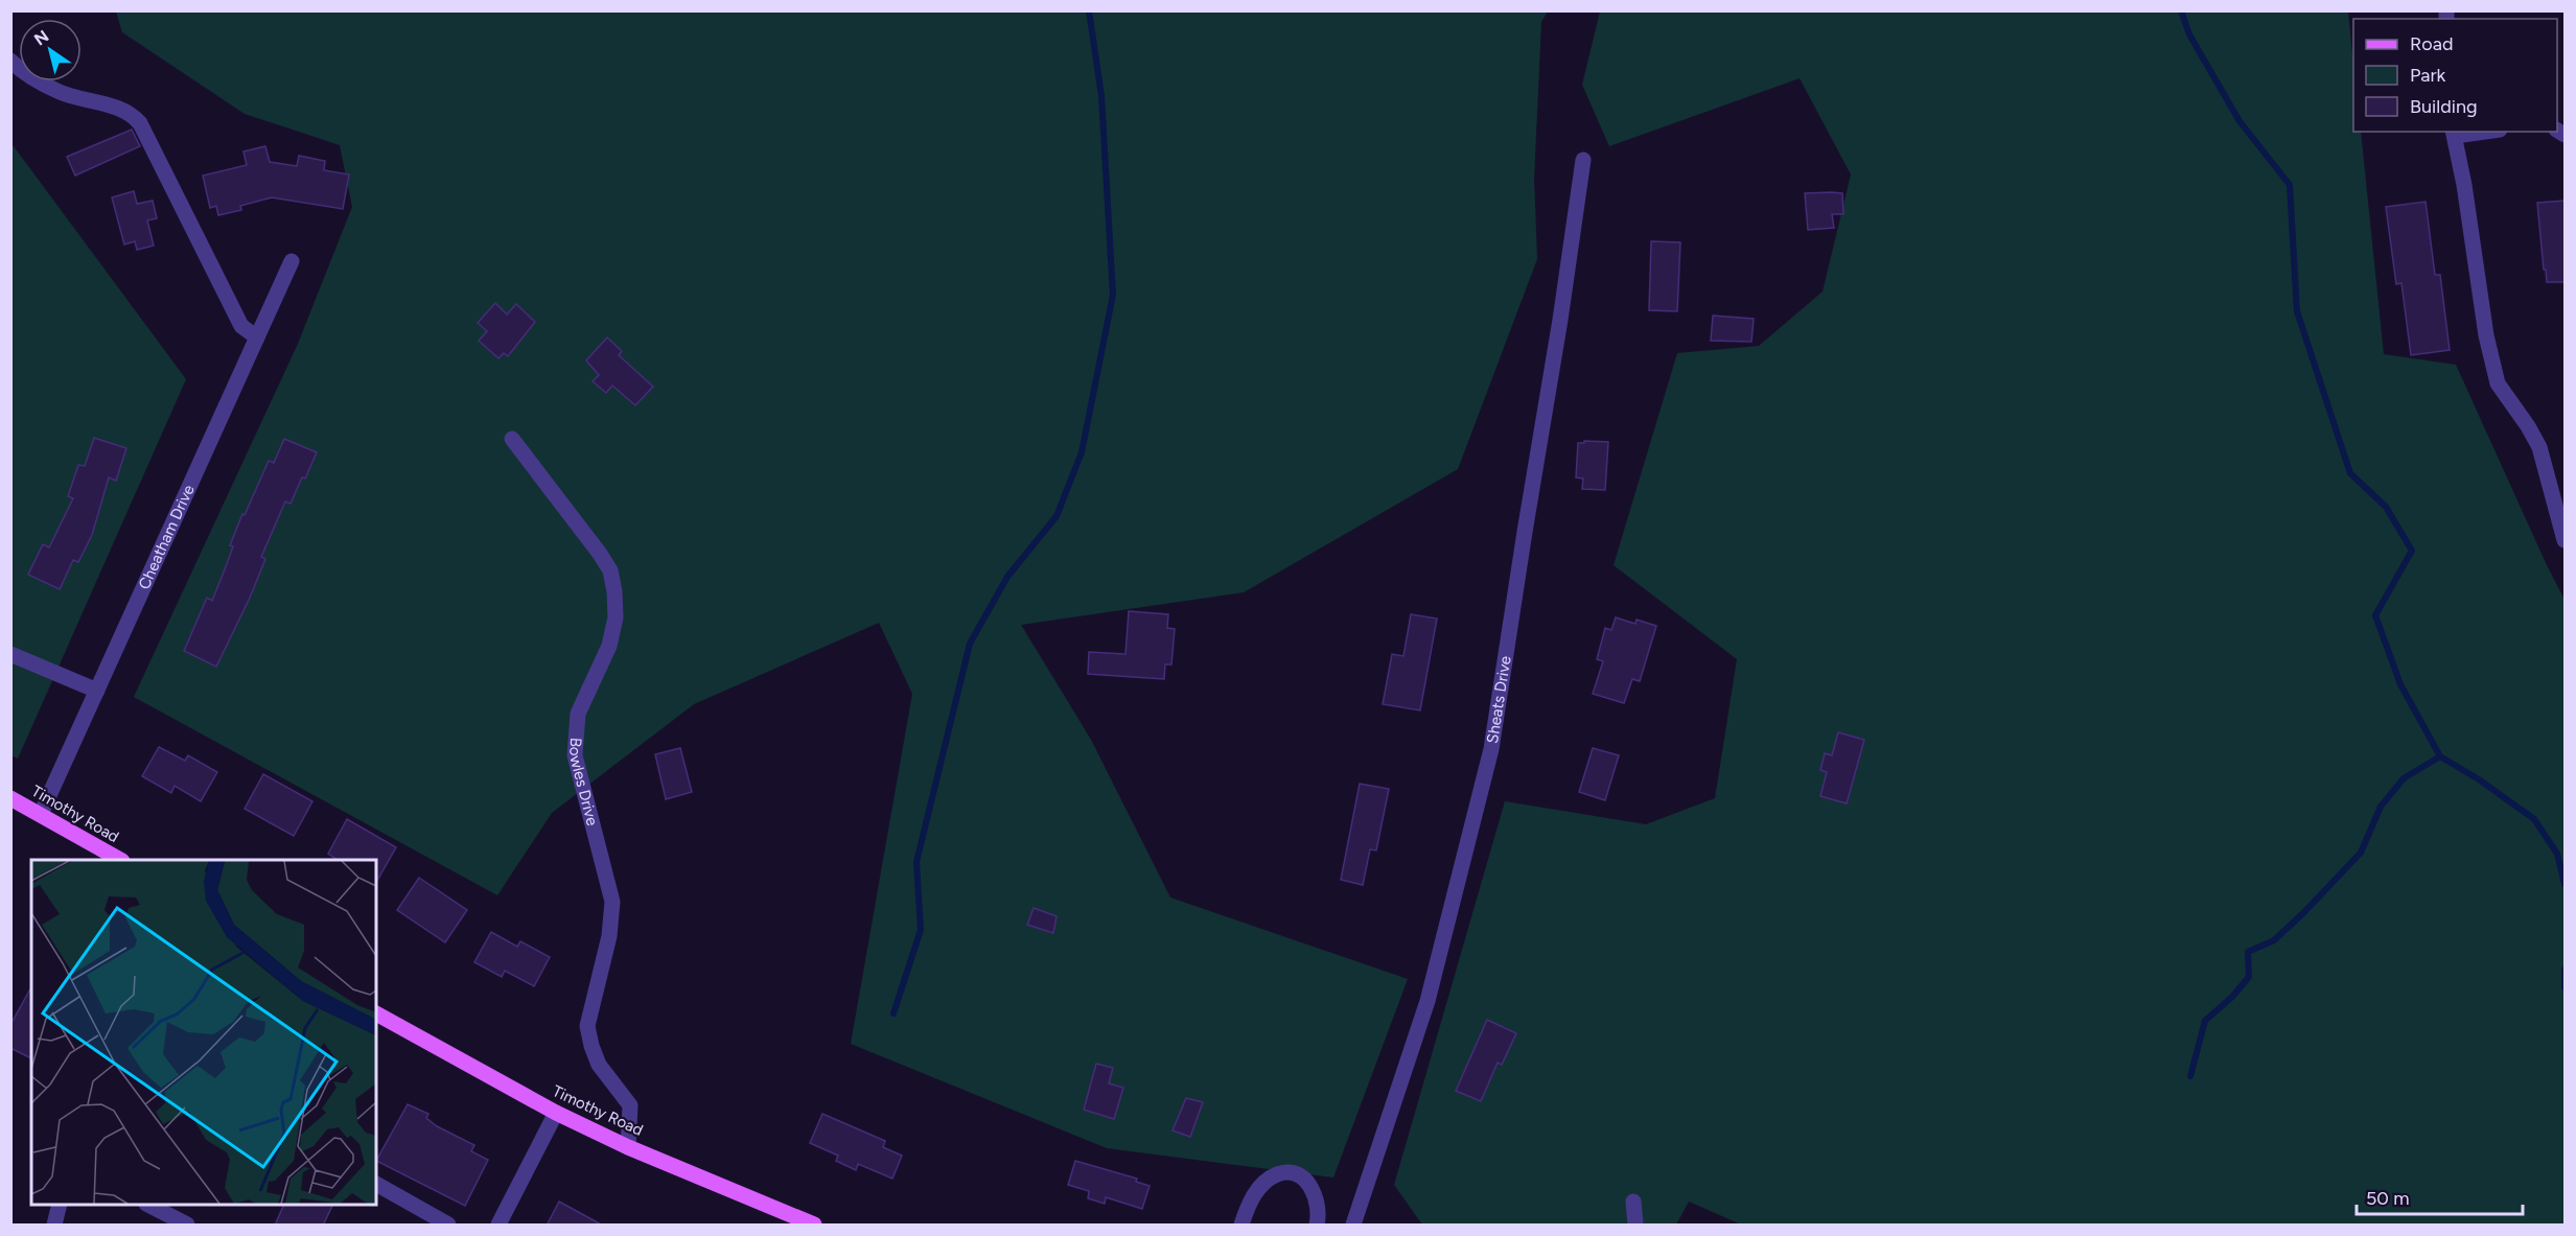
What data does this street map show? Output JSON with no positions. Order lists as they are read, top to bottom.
{
  "streets": {
    "main road": ["Timothy Road"],
    "street": ["Cheatham Drive", "Sheats Drive", "Bowles Drive"]
  },
  "crossings": [
    ["Cheatham Drive", "Timothy Road"],
    ["Bowles Drive", "Timothy Road"]
  ],
  "legend": ["Road", "Park", "Building"],
  "scale_bar": "50 m",
  "north": "top left"
}
